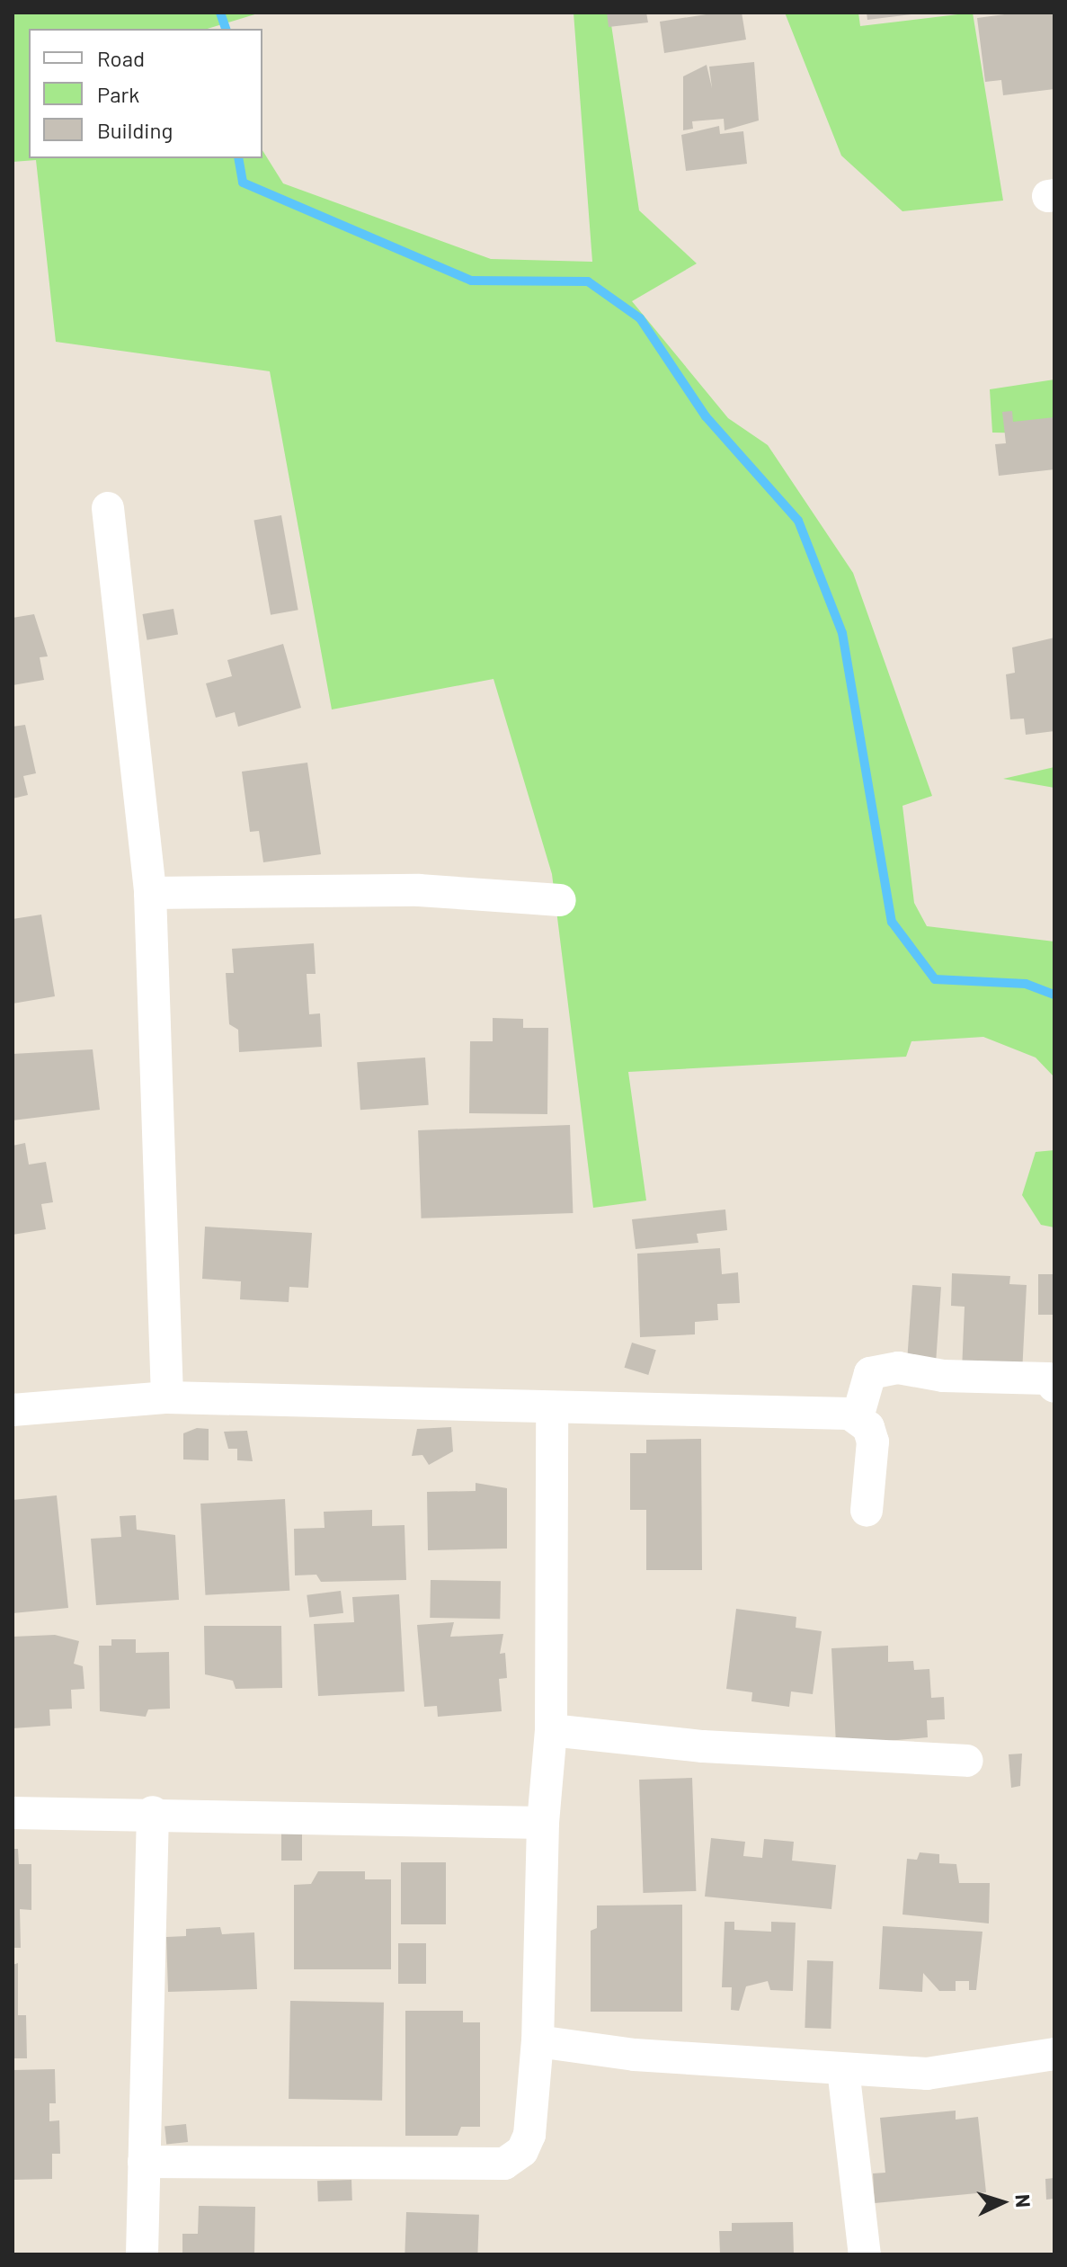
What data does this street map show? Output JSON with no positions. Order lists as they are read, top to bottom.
{
  "legend": ["Road", "Park", "Building"],
  "north": "right"
}
